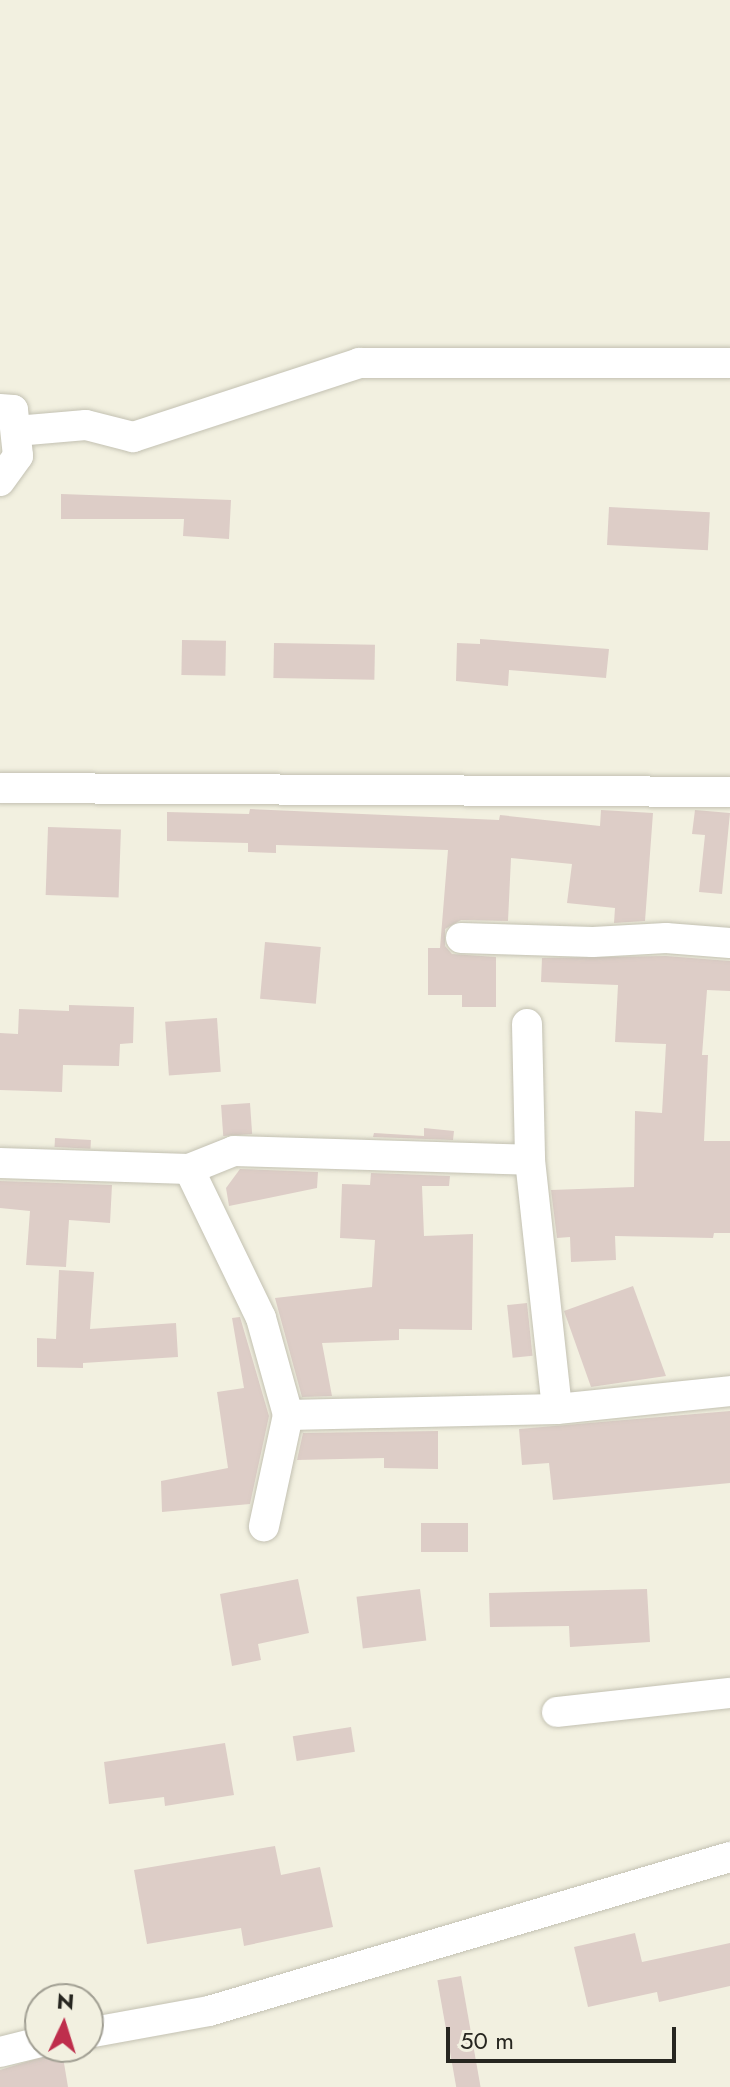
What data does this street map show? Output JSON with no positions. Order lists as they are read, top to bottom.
{
  "scale_bar": "50 m",
  "north": "top"
}
